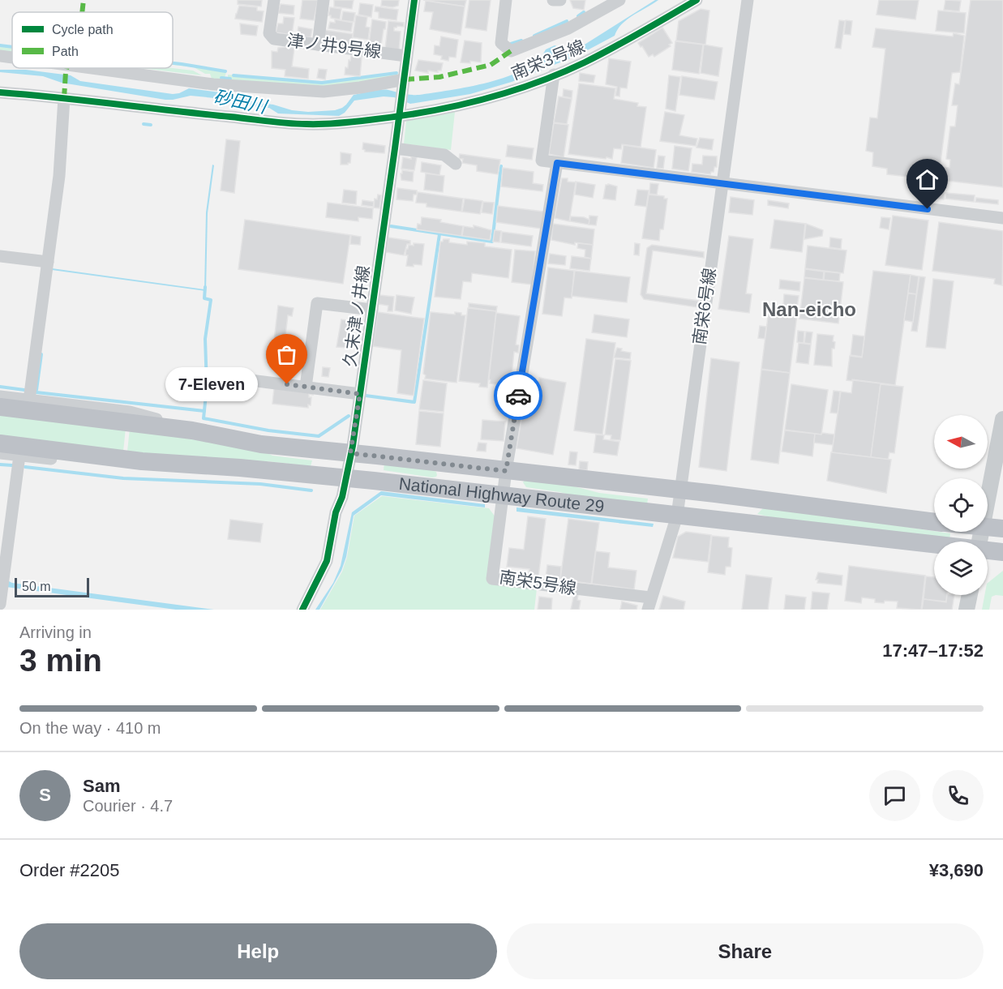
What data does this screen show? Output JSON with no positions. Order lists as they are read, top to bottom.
{
  "streets": {
    "highway": ["National Highway Route 29"],
    "street": [
      "津ノ井9号線",
      "南栄3号線",
      "南栄6号線",
      "久末津ノ井線",
      "南栄5号線"
    ]
  },
  "crossings": [
    ["南栄3号線", "久末津ノ井線"],
    ["南栄6号線", "National Highway Route 29"],
    ["南栄6号線", "南栄5号線"],
    ["久末津ノ井線", "National Highway Route 29"],
    ["National Highway Route 29", "南栄5号線"]
  ],
  "districts": ["Nan-eicho"],
  "water": ["砂田川"],
  "places": ["7-Eleven"],
  "legend": ["Cycle path", "Path"],
  "scale_bar": "50 m",
  "north": "left",
  "page": {
    "bubble": "7-Eleven",
    "scale": "50 m",
    "heading": ["3 min", "Arriving in", "17:47–17:52"],
    "panel": [
      "Sam",
      "Courier · 4.7",
      "Order #2205",
      "¥3,690"
    ],
    "bar": "On the way · 410 m",
    "round": "S",
    "buttons": ["Help", "Share"]
  }
}
